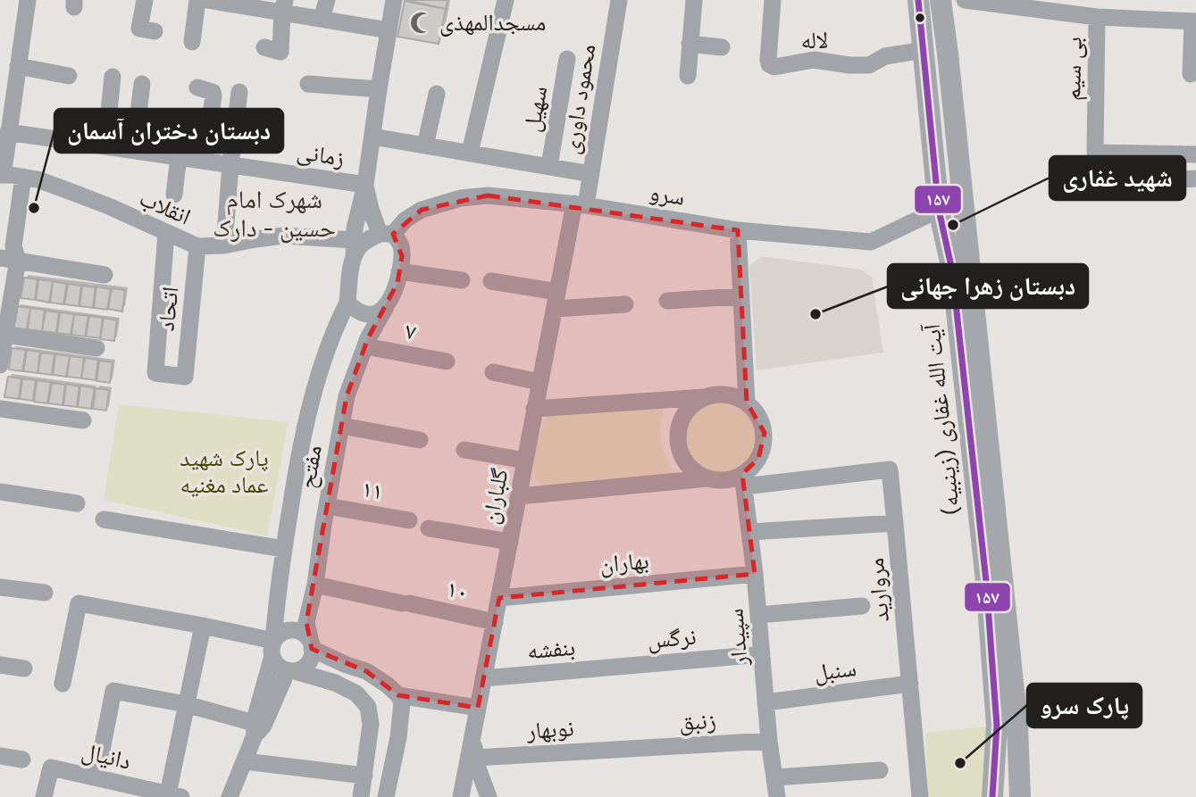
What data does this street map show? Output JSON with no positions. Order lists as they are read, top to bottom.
{
  "streets": {
    "main road": ["آیت الله غفاری (زینبیه)"],
    "street": [
      "لاله",
      "بی سیم",
      "محمود داوری",
      "سهیل",
      "زمانی",
      "سرو",
      "انقلاب",
      "اتحاد",
      "۷",
      "مفتح",
      "۱۱",
      "گلباران",
      "بهاران",
      "۱۰",
      "مروارید",
      "سپیدار",
      "نرگس",
      "بنفشه",
      "سنبل",
      "زنبق",
      "نوبهار",
      "دانیال"
    ]
  },
  "crossings": [
    ["لاله", "آیت الله غفاری (زینبیه)"],
    ["محمود داوری", "سرو"],
    ["محمود داوری", "گلباران"],
    ["سرو", "انقلاب"],
    ["سرو", "آیت الله غفاری (زینبیه)"],
    ["سرو", "مفتح"],
    ["سرو", "گلباران"],
    ["انقلاب", "اتحاد"],
    ["انقلاب", "مفتح"],
    ["۷", "مفتح"],
    ["مفتح", "۱۱"],
    ["مفتح", "۱۰"],
    ["گلباران", "بهاران"],
    ["گلباران", "۱۰"],
    ["گلباران", "بنفشه"],
    ["بهاران", "سپیدار"],
    ["مروارید", "سپیدار"],
    ["مروارید", "سنبل"],
    ["سپیدار", "نرگس"],
    ["سپیدار", "سنبل"],
    ["سپیدار", "زنبق"],
    ["نرگس", "بنفشه"],
    ["زنبق", "نوبهار"]
  ],
  "districts": ["شهرک امام حسین - دارک"],
  "parks": ["پارک شهید عماد مغنیه"],
  "places": {
    "mosque": ["مسجدالمهذی"],
    "other": [
      "دبستان دختران آسمان",
      "شهید غفاری",
      "دبستان زهرا جهانی",
      "پارک سرو"
    ]
  },
  "lines": ["transit line ۱۵۷"]
}
